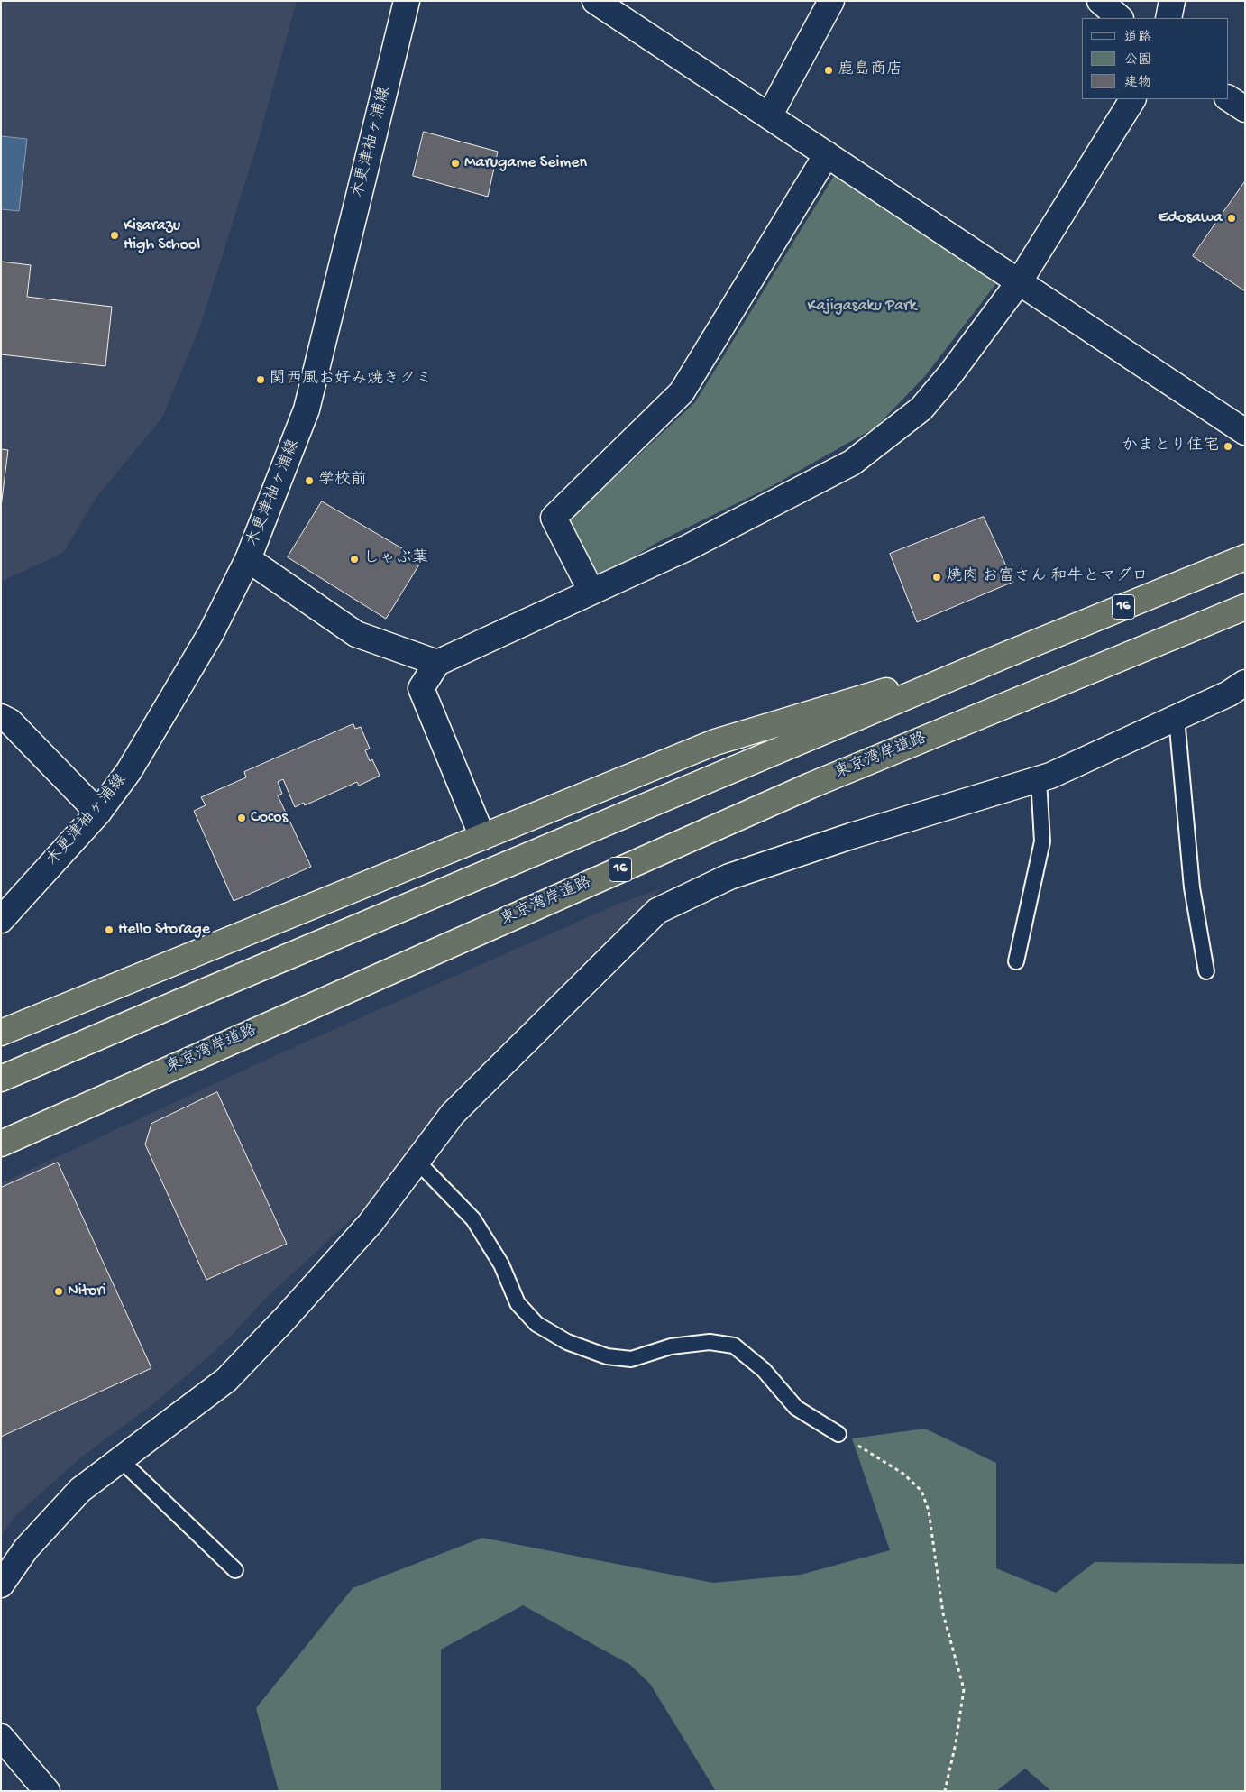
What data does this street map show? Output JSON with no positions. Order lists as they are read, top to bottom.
{
  "streets": {
    "highway": ["16", "東京湾岸道路"],
    "street": ["木更津袖ヶ浦線"]
  },
  "parks": ["Kajigasaku Park"],
  "places": [
    "鹿島商店",
    "Marugame Seimen",
    "Edosawa",
    "Kisarazu High School",
    "関西風お好み焼きクミ",
    "かまとり住宅",
    "学校前",
    "しゃぶ葉",
    "焼肉 お富さん 和牛とマグロ",
    "Cocos",
    "Hello Storage",
    "Nitori"
  ],
  "legend": ["道路", "公園", "建物"]
}
